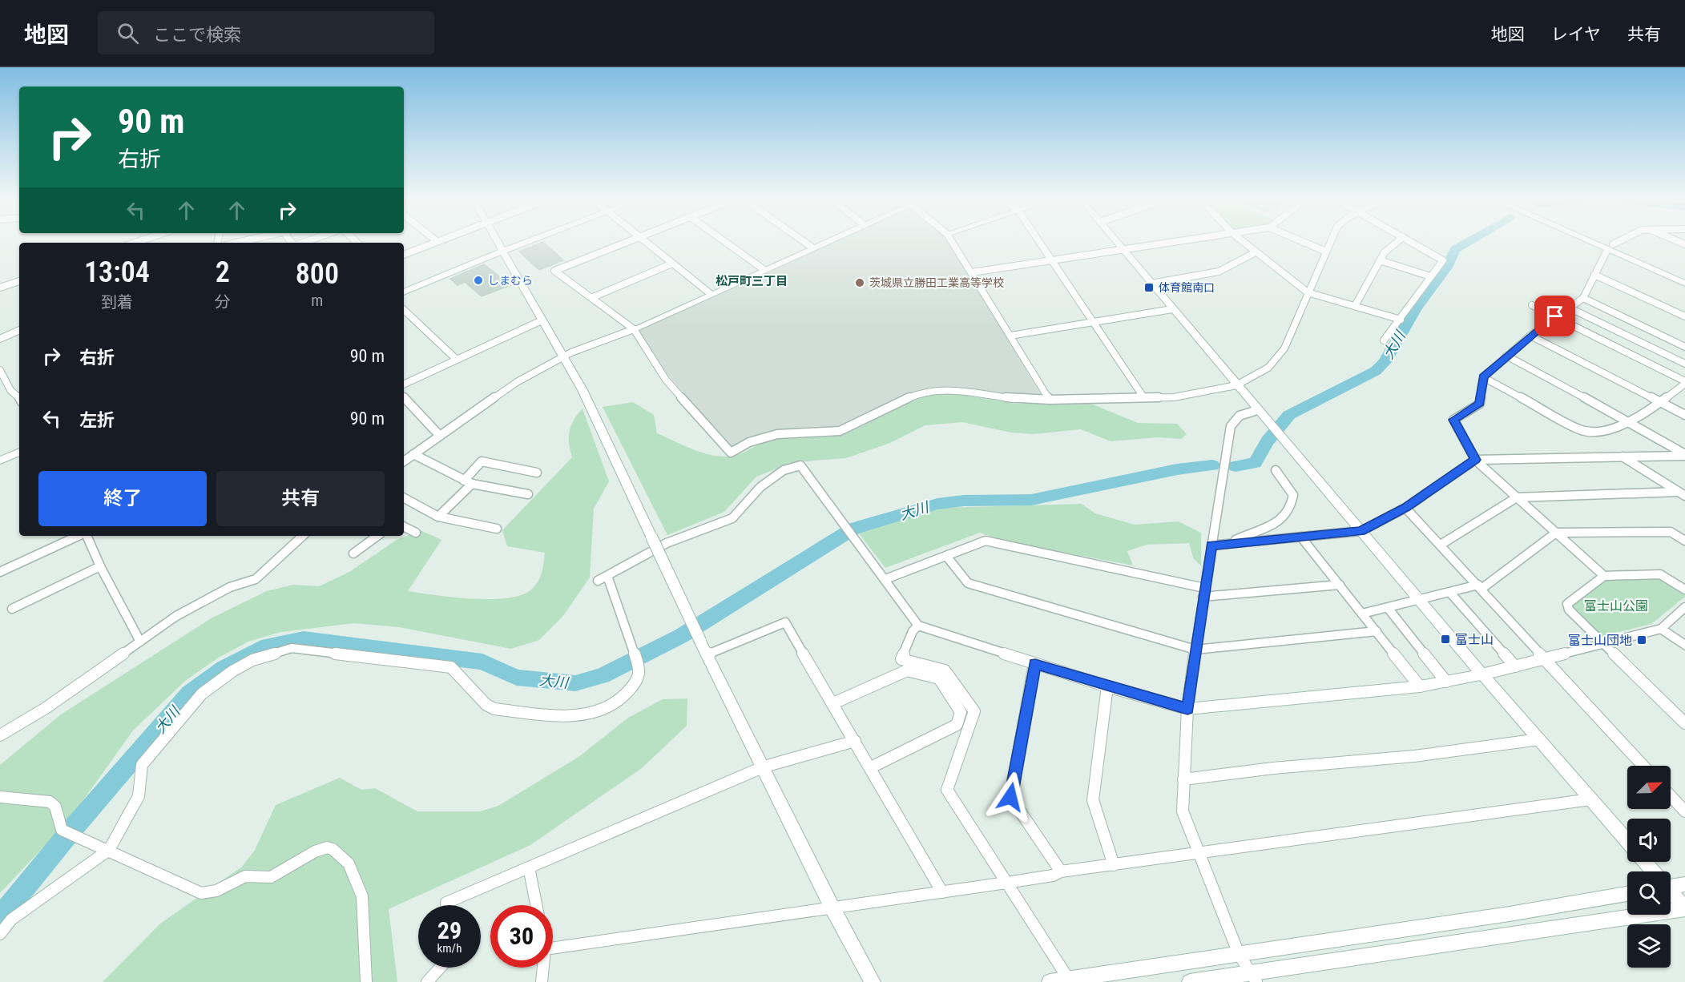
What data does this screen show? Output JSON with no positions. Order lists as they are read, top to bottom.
{
  "districts": ["松戸町三丁目"],
  "water": ["大川"],
  "parks": ["富士山公園"],
  "places": {
    "other": ["しまむら", "茨城県立勝田工業高等学校"],
    "transit": ["体育館南口", "富士山", "富士山団地"]
  },
  "north": "top right",
  "page": {
    "header": "地図",
    "search": "ここで検索",
    "nav": ["地図", "レイヤ", "共有"],
    "turn": ["90 m", "右折"],
    "eta": [
      "13:04",
      "到着",
      "2",
      "分",
      "800",
      "m"
    ],
    "list": [
      {
        "name": "右折",
        "value": "90 m"
      },
      {
        "name": "左折",
        "value": "90 m"
      }
    ],
    "buttons": ["終了", "共有"],
    "speed": "29 km/h",
    "limit": "30"
  }
}
